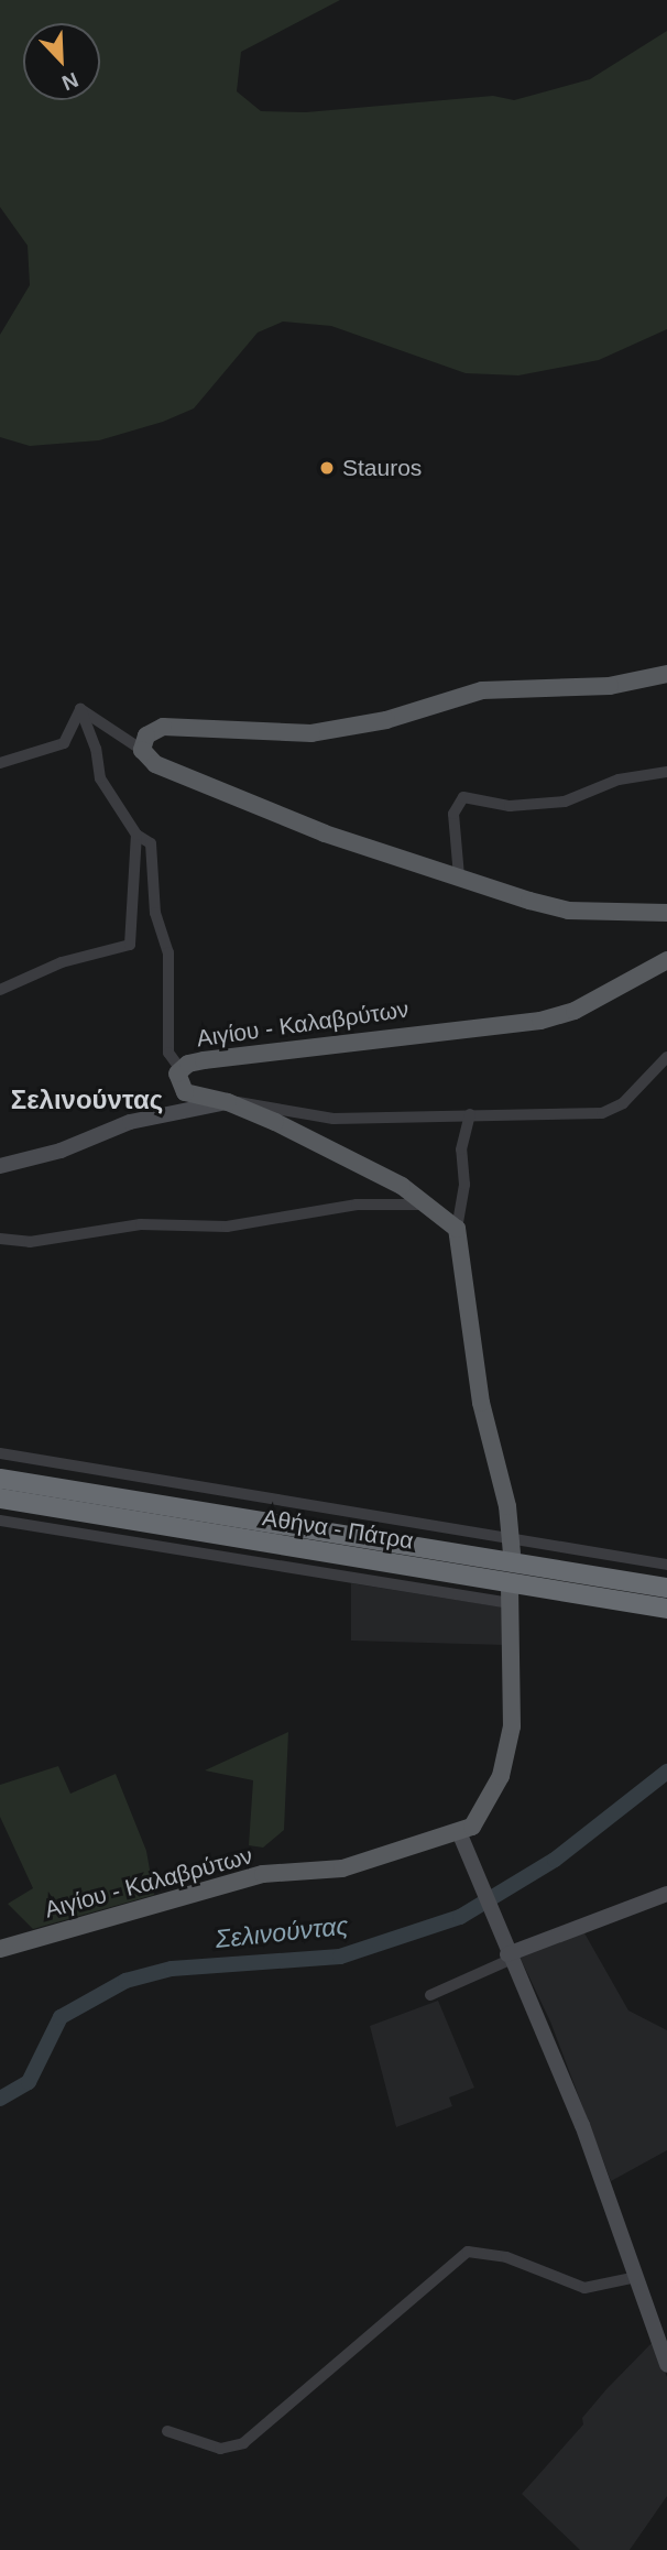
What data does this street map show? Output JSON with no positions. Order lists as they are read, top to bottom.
{
  "streets": {
    "highway": ["Αθήνα - Πάτρα"],
    "main road": ["Αιγίου - Καλαβρύτων"]
  },
  "districts": ["Σελινούντας"],
  "water": ["Σελινούντας"],
  "places": ["Stauros"],
  "north": "bottom right"
}
